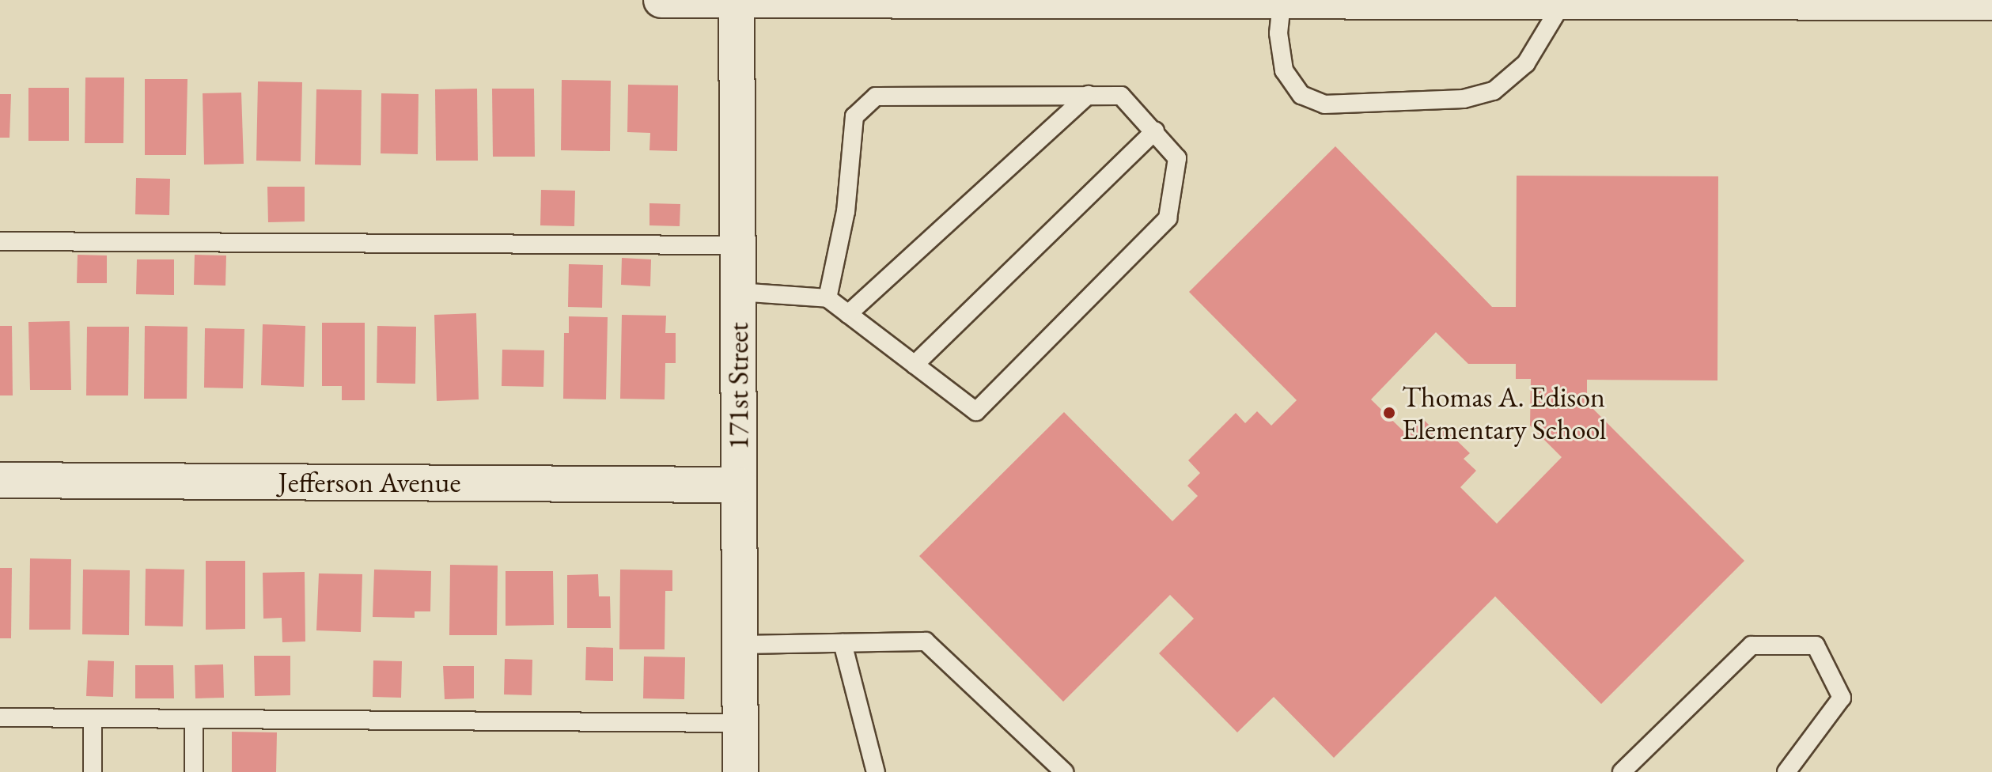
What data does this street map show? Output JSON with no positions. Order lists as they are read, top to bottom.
{
  "streets": {
    "street": ["171st Street", "Jefferson Avenue"]
  },
  "crossings": [
    ["171st Street", "Jefferson Avenue"]
  ],
  "places": ["Thomas A. Edison Elementary School"]
}
